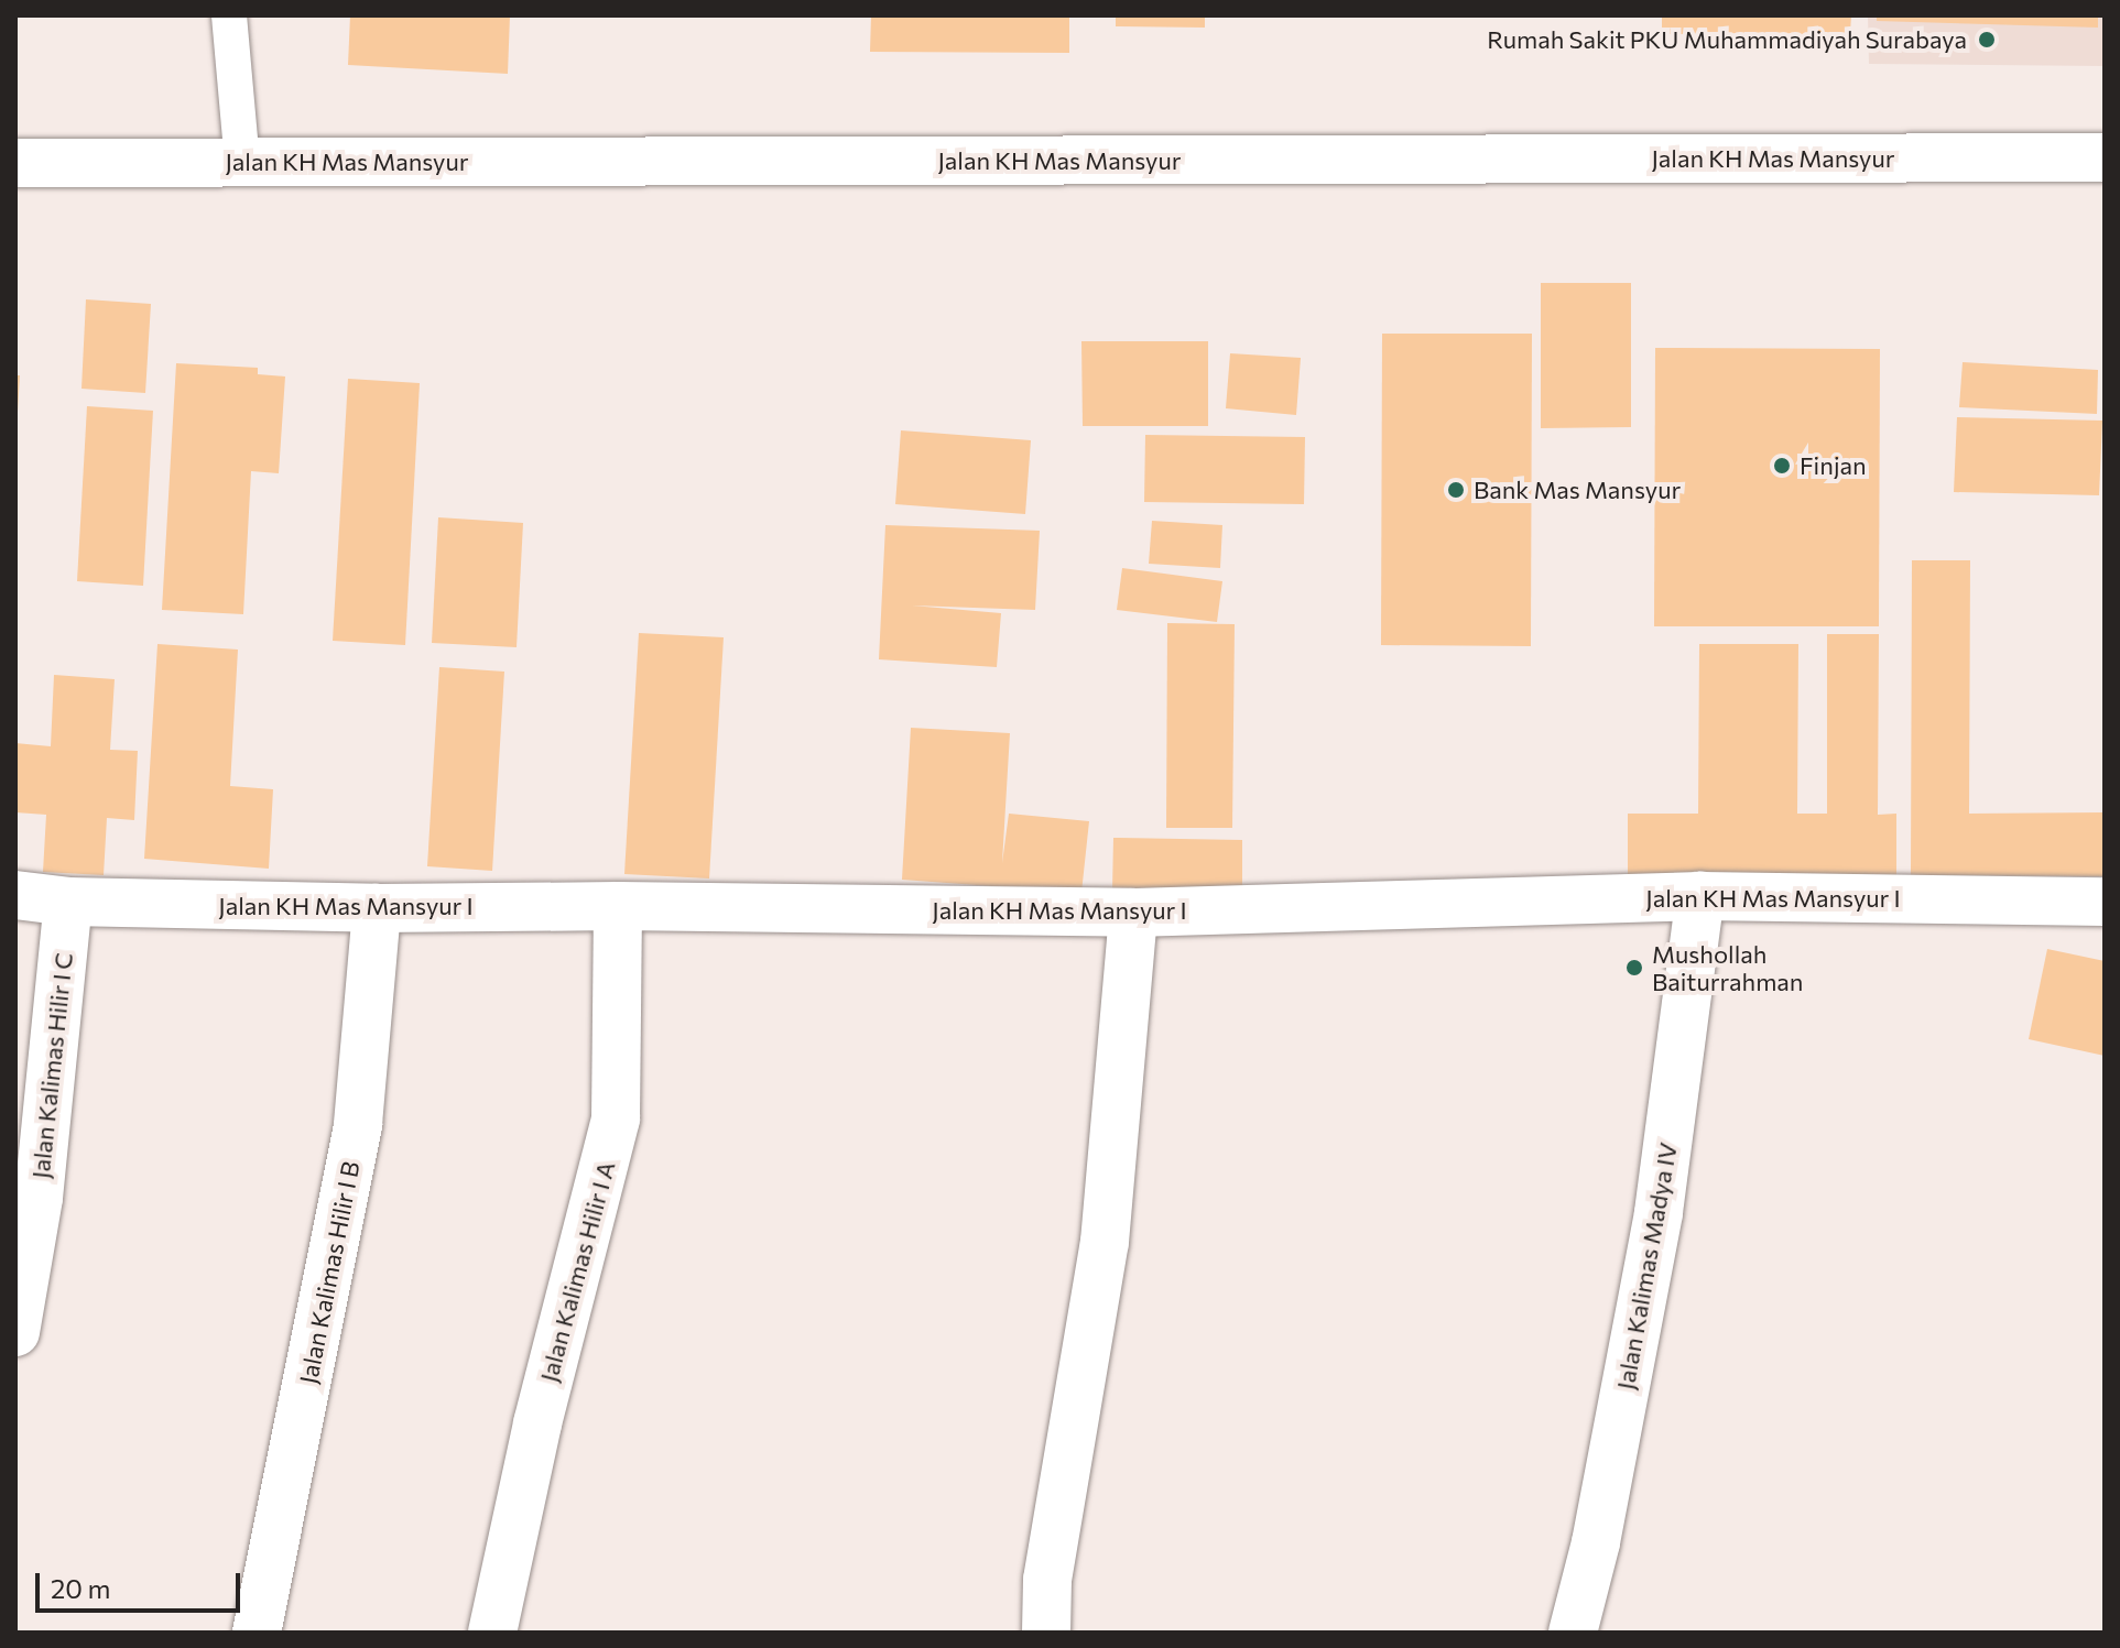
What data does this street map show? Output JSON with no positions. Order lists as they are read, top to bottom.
{
  "streets": {
    "street": [
      "Jalan KH Mas Mansyur",
      "Jalan KH Mas Mansyur I",
      "Jalan Kalimas Hilir I C",
      "Jalan Kalimas Madya IV",
      "Jalan Kalimas Hilir I A",
      "Jalan Kalimas Hilir I B"
    ]
  },
  "crossings": [
    ["Jalan KH Mas Mansyur I", "Jalan Kalimas Hilir I C"],
    ["Jalan KH Mas Mansyur I", "Jalan Kalimas Madya IV"],
    ["Jalan KH Mas Mansyur I", "Jalan Kalimas Hilir I A"],
    ["Jalan KH Mas Mansyur I", "Jalan Kalimas Hilir I B"]
  ],
  "places": [
    "Rumah Sakit PKU Muhammadiyah Surabaya",
    "Finjan",
    "Bank Mas Mansyur",
    "Mushollah Baiturrahman"
  ],
  "scale_bar": "20 m"
}
